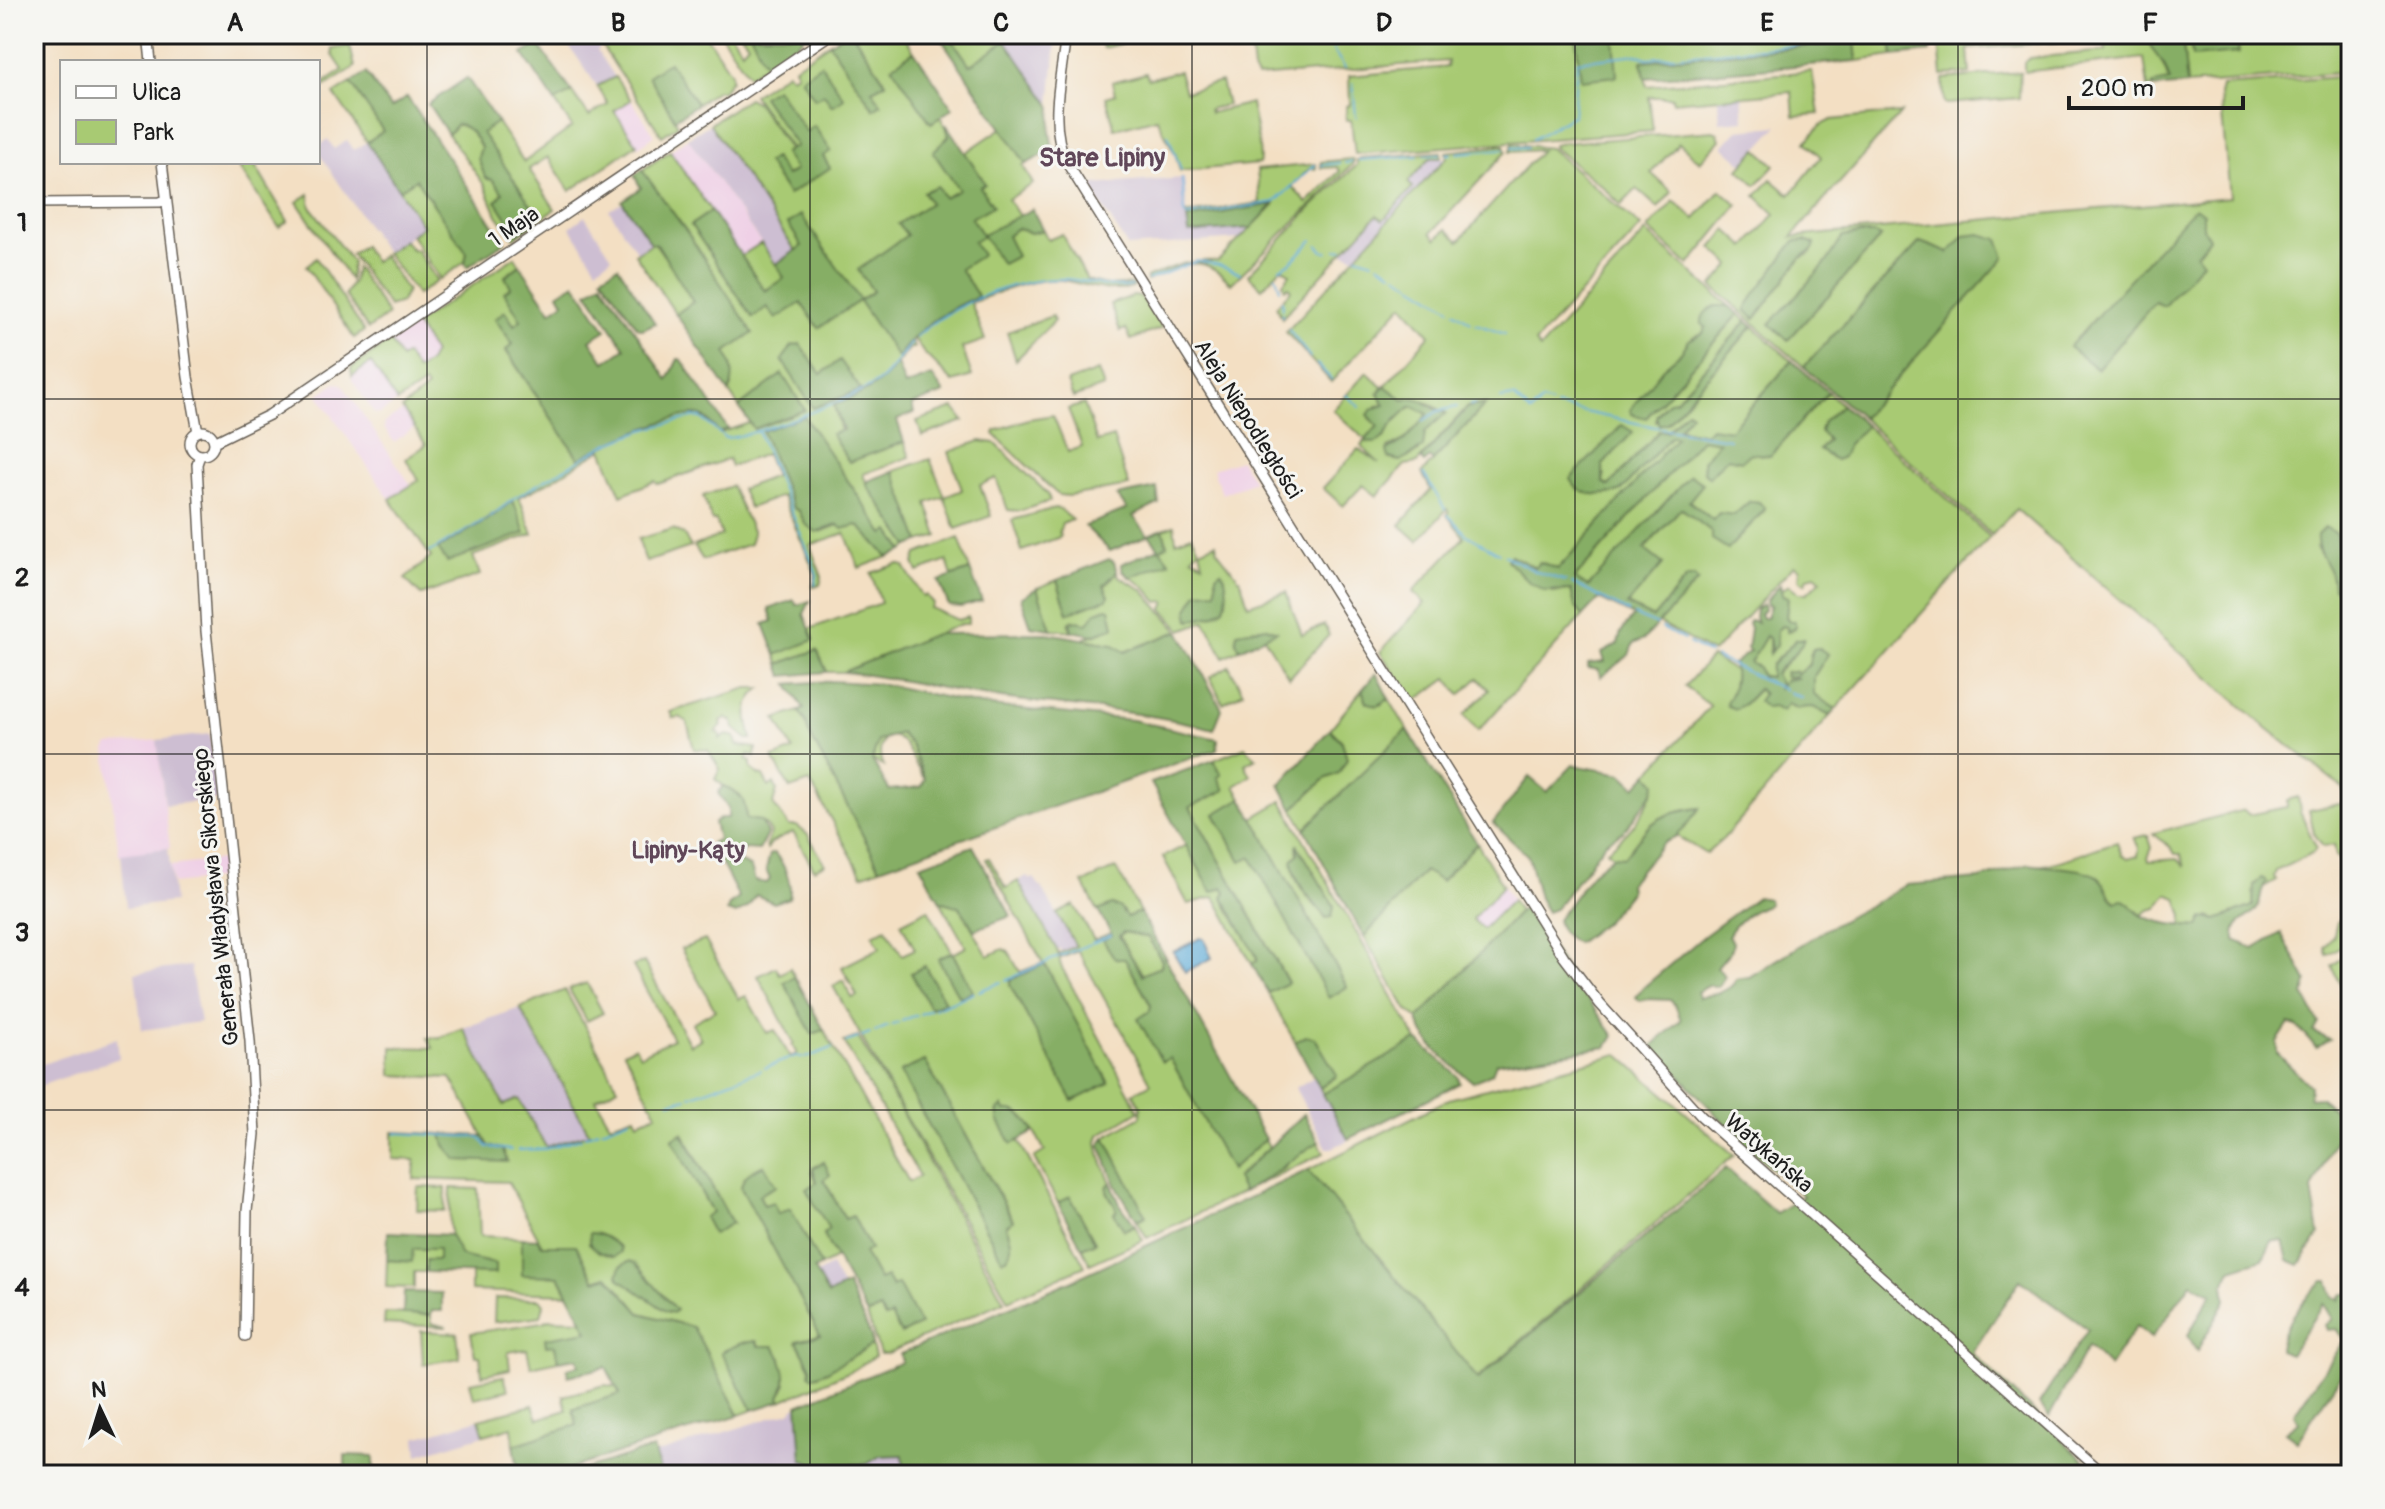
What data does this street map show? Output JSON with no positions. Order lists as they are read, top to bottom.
{
  "streets": {
    "street": [
      "1 Maja",
      "Aleja Niepodległości",
      "Generała Władysława Sikorskiego",
      "Watykańska"
    ]
  },
  "crossings": [
    ["1 Maja", "Generała Władysława Sikorskiego"],
    ["Aleja Niepodległości", "Watykańska"]
  ],
  "districts": ["Stare Lipiny", "Lipiny-Kąty"],
  "legend": ["Ulica", "Park"],
  "scale_bar": "200 m",
  "north": "top",
  "grid": {
    "columns": [
      "A",
      "B",
      "C",
      "D",
      "E",
      "F"
    ],
    "rows": [
      "1",
      "2",
      "3",
      "4"
    ]
  }
}
